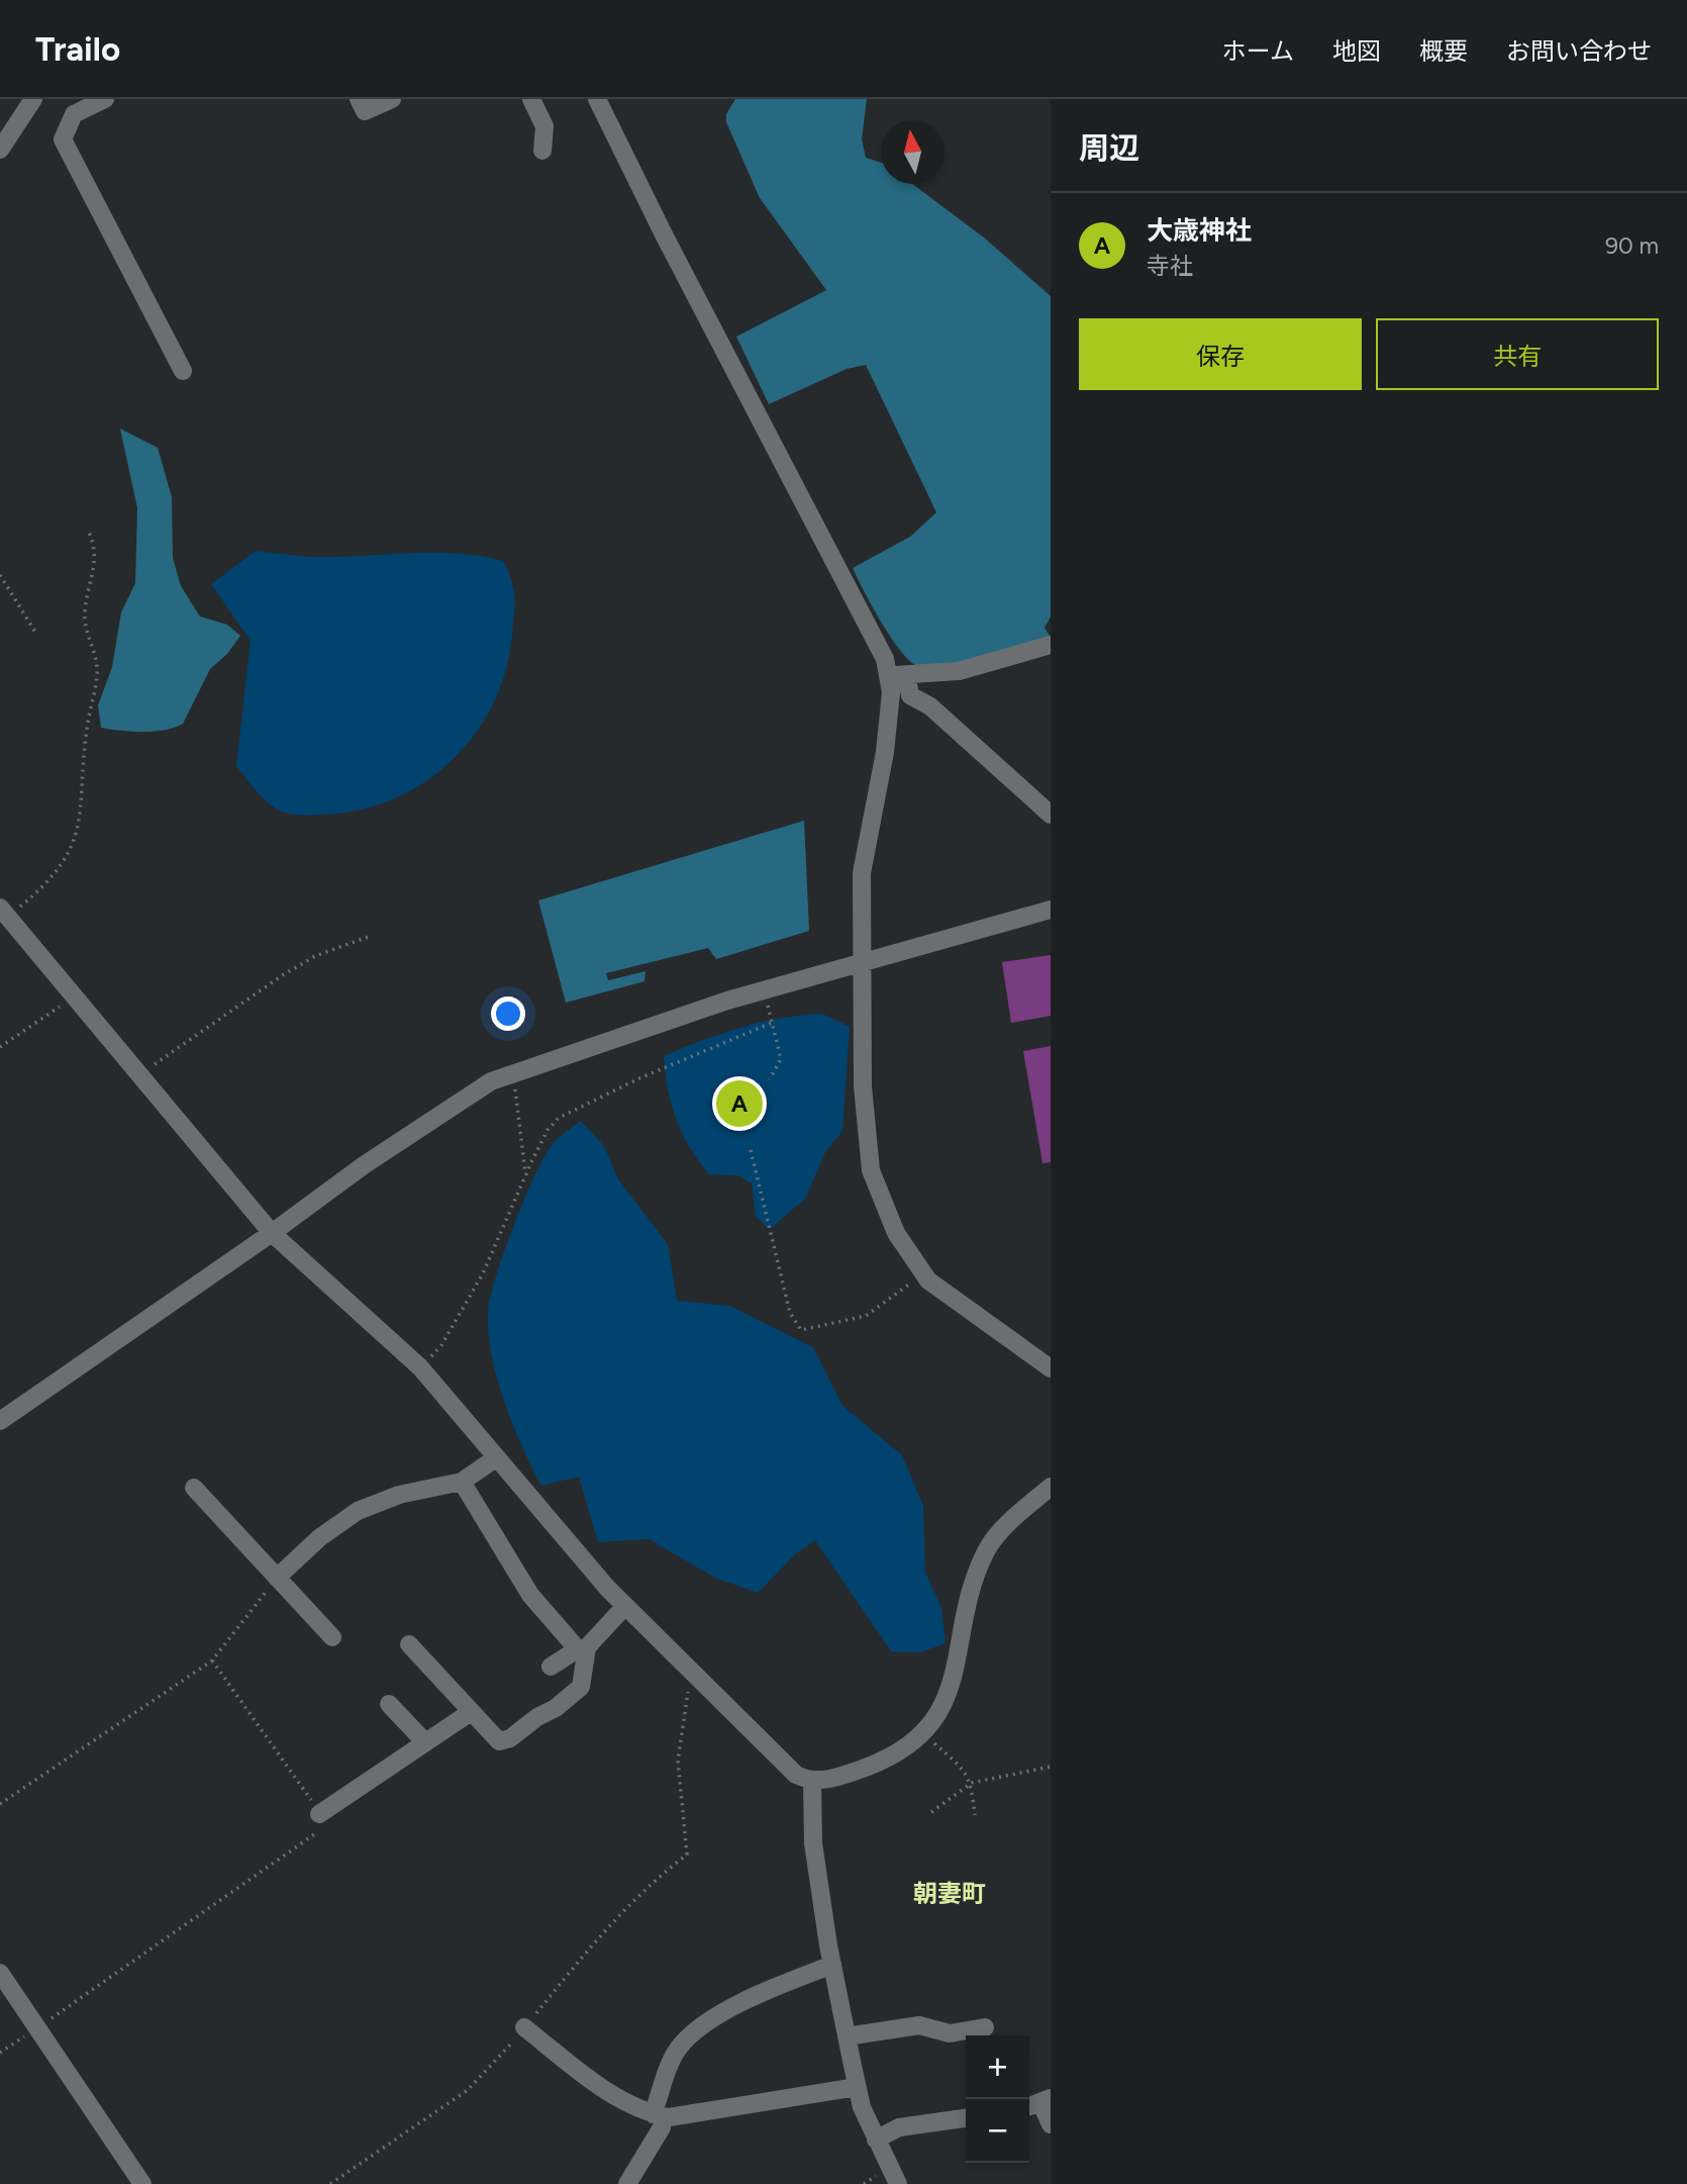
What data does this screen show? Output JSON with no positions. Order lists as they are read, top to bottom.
{
  "districts": ["朝妻町"],
  "north": "top",
  "page": {
    "header": "Trailo",
    "nav": [
      "ホーム",
      "地図",
      "概要",
      "お問い合わせ"
    ],
    "heading": "周辺",
    "list": [
      {
        "mark": "A",
        "name": "大歳神社",
        "note": "寺社",
        "value": "90 m"
      }
    ],
    "buttons": ["保存", "共有"],
    "pins": "A",
    "map_buttons": ["+", "−"]
  }
}
